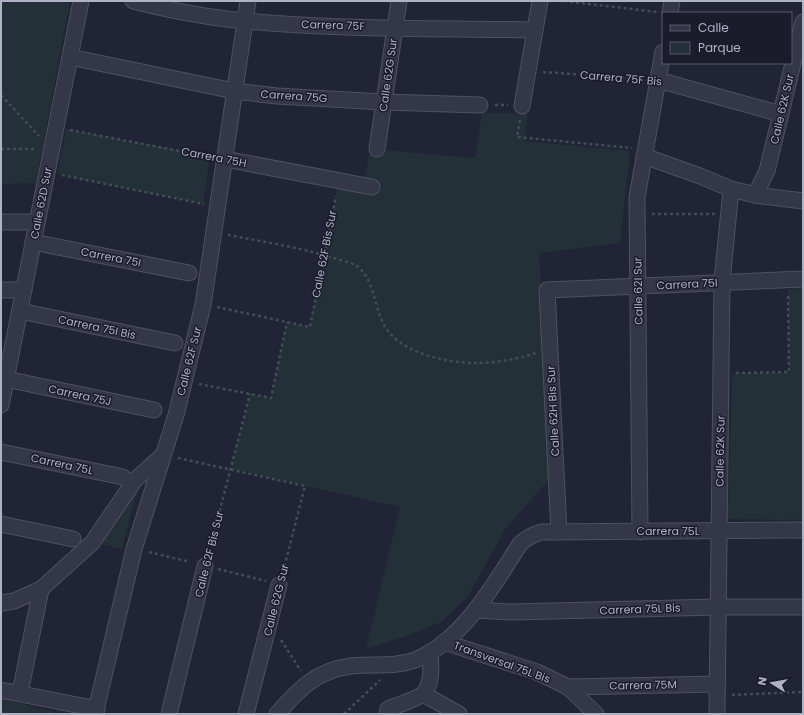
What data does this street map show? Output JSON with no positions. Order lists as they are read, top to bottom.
{
  "streets": {
    "street": [
      "Carrera 75F",
      "Calle 62G Sur",
      "Carrera 75F Bis",
      "Carrera 75G",
      "Calle 62K Sur",
      "Carrera 75H",
      "Calle 62D Sur",
      "Calle 62F Bis Sur",
      "Carrera 75I",
      "Calle 62I Sur",
      "Carrera 75I Bis",
      "Calle 62F Sur",
      "Carrera 75J",
      "Calle 62H Bis Sur",
      "Carrera 75L",
      "Carrera 75L Bis",
      "Transversal 75L Bis",
      "Carrera 75M"
    ]
  },
  "crossings": [
    ["Carrera 75F", "Calle 62G Sur"],
    ["Carrera 75F", "Calle 62F Sur"],
    ["Calle 62G Sur", "Carrera 75G"],
    ["Calle 62G Sur", "Calle 62F Bis Sur"],
    ["Carrera 75F Bis", "Calle 62K Sur"],
    ["Carrera 75F Bis", "Calle 62I Sur"],
    ["Carrera 75G", "Calle 62D Sur"],
    ["Carrera 75G", "Calle 62F Sur"],
    ["Calle 62K Sur", "Carrera 75I"],
    ["Calle 62K Sur", "Carrera 75L"],
    ["Calle 62K Sur", "Carrera 75L Bis"],
    ["Calle 62K Sur", "Carrera 75M"],
    ["Carrera 75H", "Calle 62D Sur"],
    ["Carrera 75H", "Calle 62F Bis Sur"],
    ["Carrera 75H", "Calle 62F Sur"],
    ["Calle 62D Sur", "Carrera 75I"],
    ["Calle 62D Sur", "Carrera 75I Bis"],
    ["Calle 62D Sur", "Carrera 75J"],
    ["Carrera 75I", "Calle 62I Sur"],
    ["Carrera 75I", "Calle 62H Bis Sur"],
    ["Calle 62I Sur", "Carrera 75L"],
    ["Calle 62H Bis Sur", "Carrera 75L"],
    ["Carrera 75L", "Carrera 75L Bis"],
    ["Transversal 75L Bis", "Carrera 75M"]
  ],
  "legend": ["Calle", "Parque"],
  "north": "left"
}
